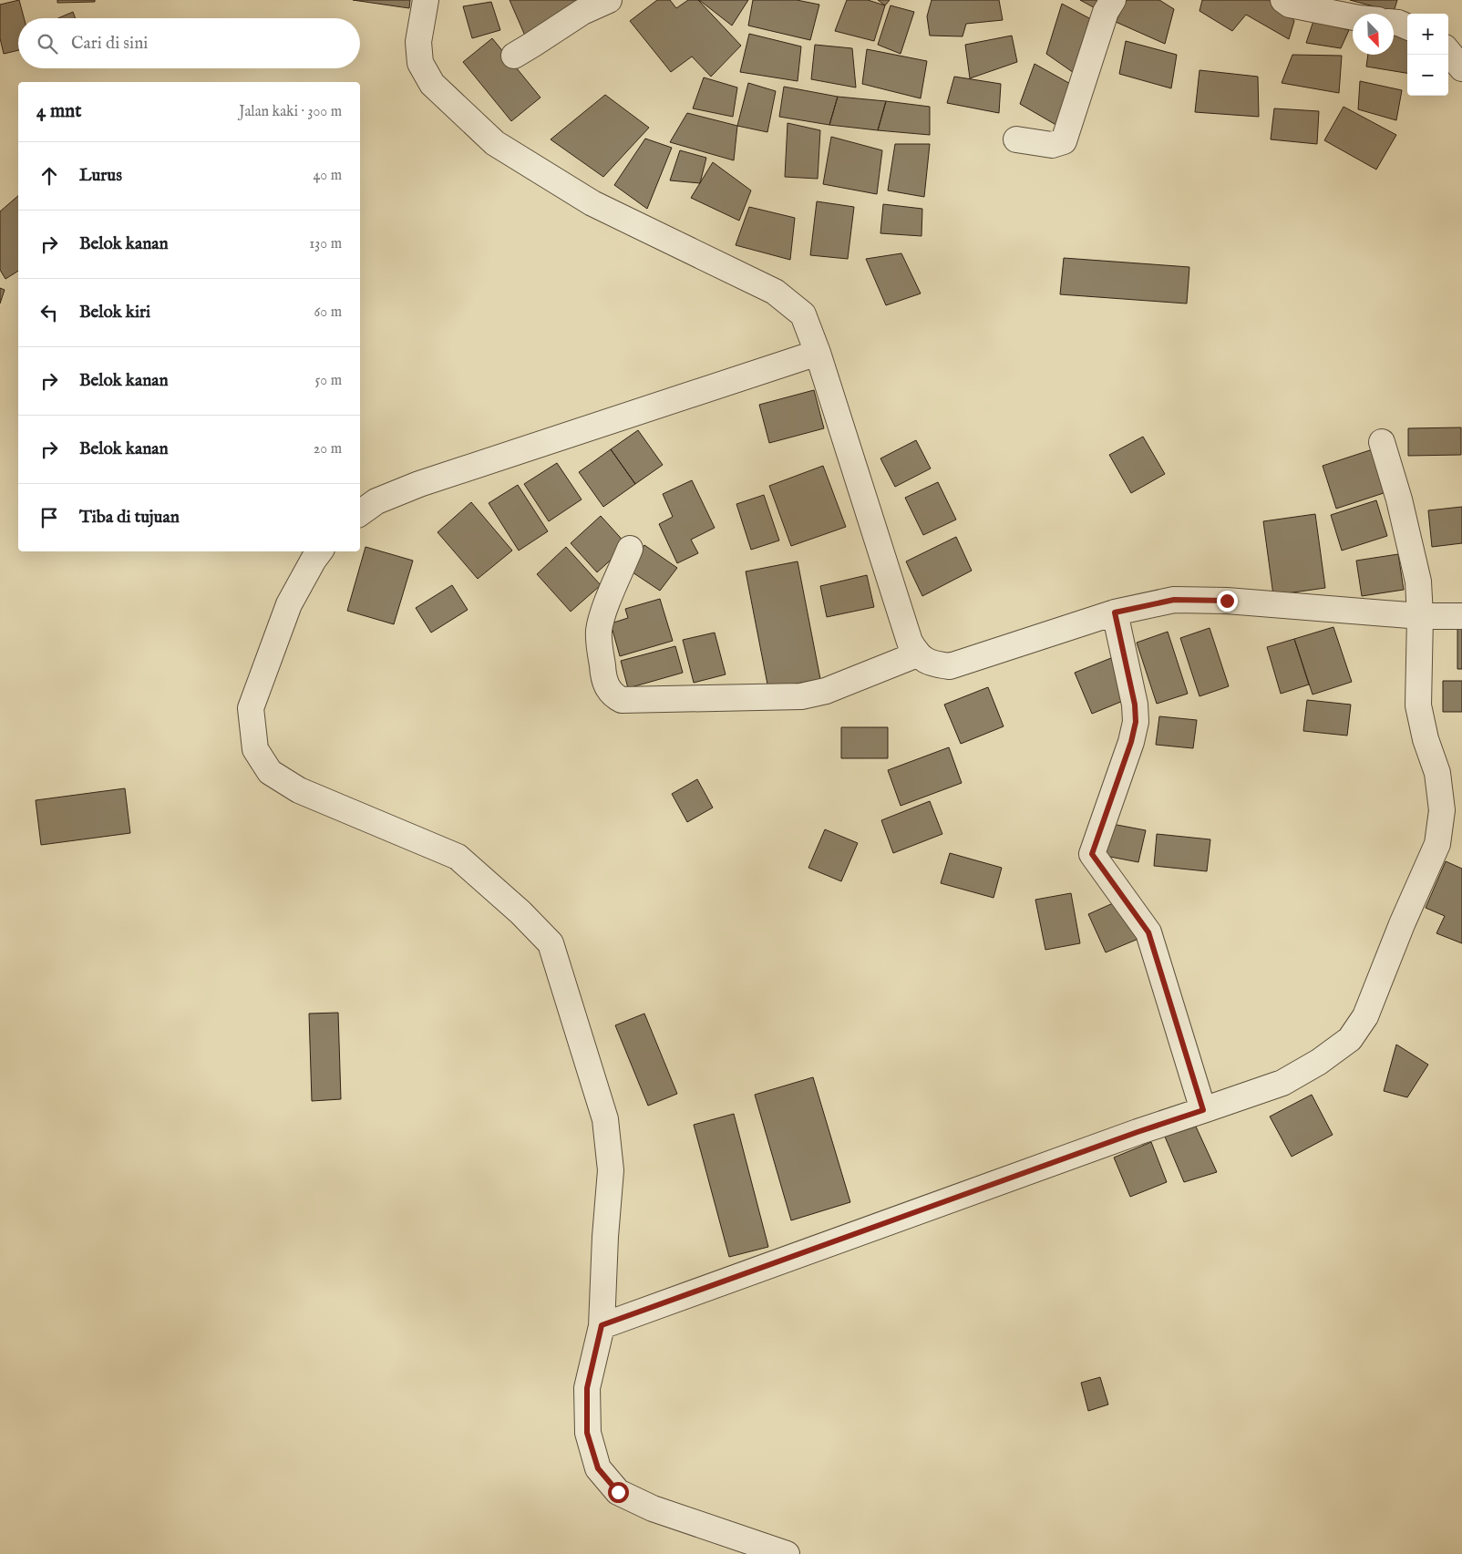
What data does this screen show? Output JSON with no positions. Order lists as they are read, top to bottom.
{
  "north": "bottom right",
  "page": {
    "map_buttons": ["+", "−"],
    "search": "Cari di sini",
    "heading": ["4 mnt", "Jalan kaki · 300 m"],
    "list": [
      ["Lurus", "40 m"],
      ["Belok kanan", "130 m"],
      ["Belok kiri", "60 m"],
      ["Belok kanan", "50 m"],
      ["Belok kanan", "20 m"],
      "Tiba di tujuan"
    ]
  }
}
